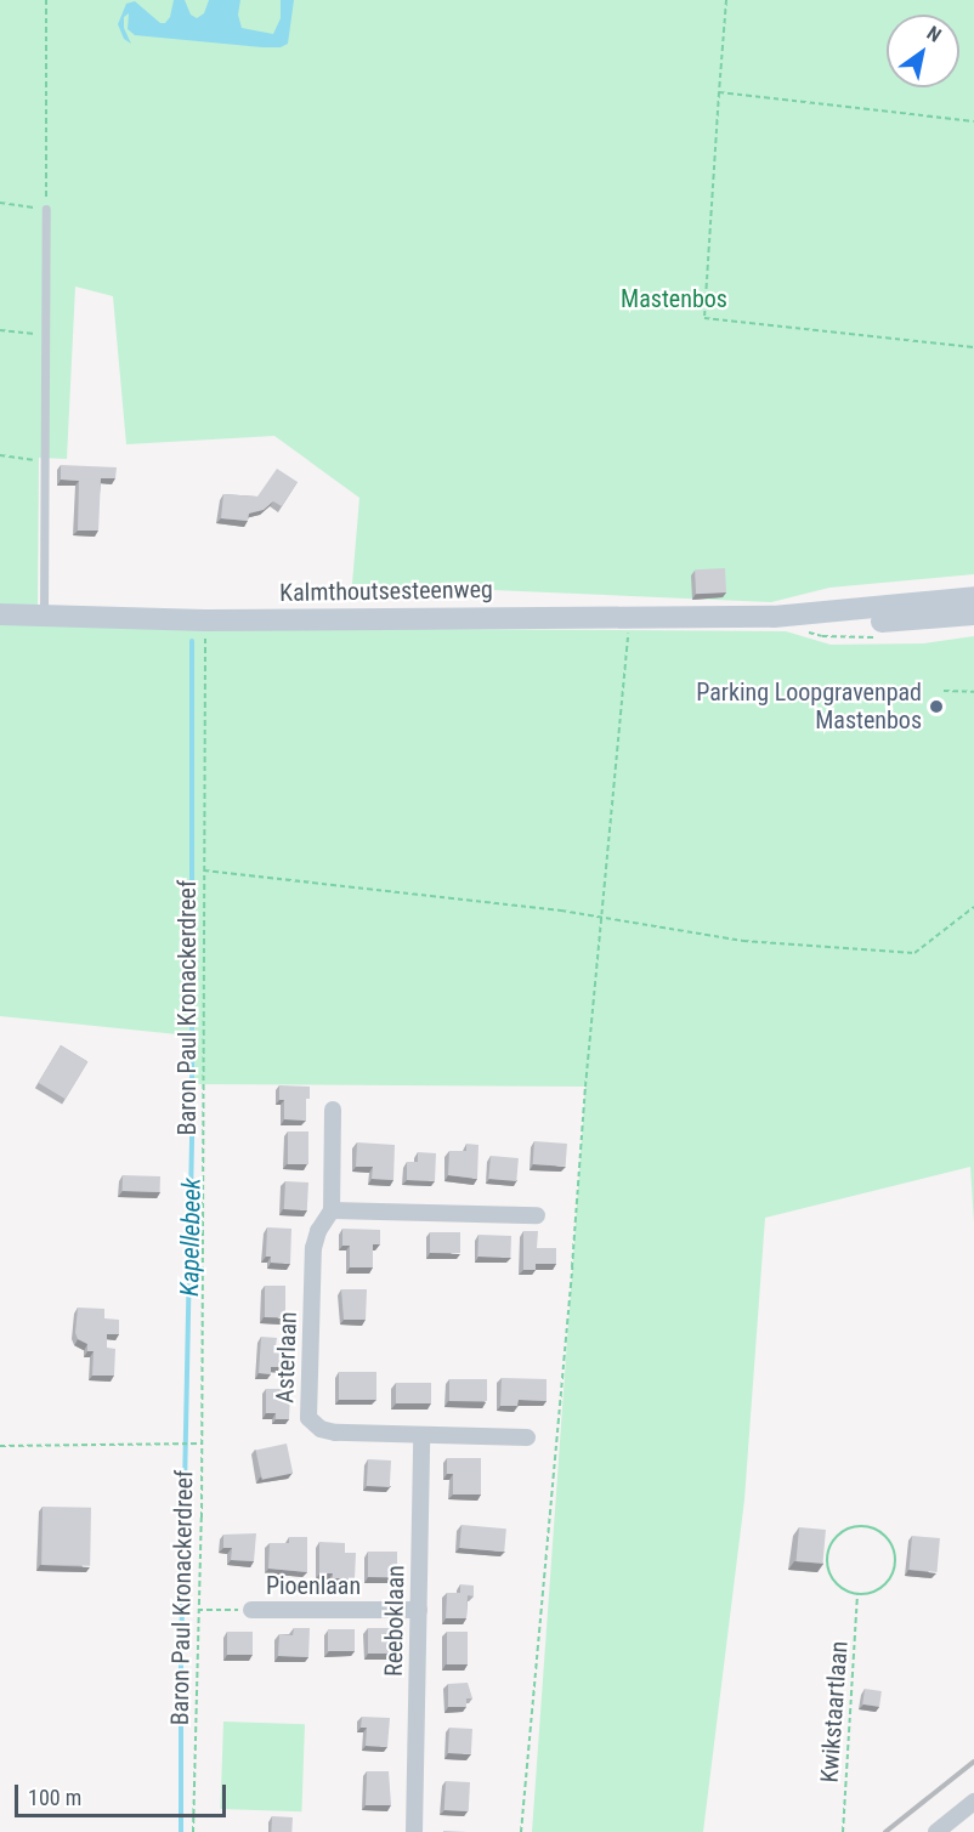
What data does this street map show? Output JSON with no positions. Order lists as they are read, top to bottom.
{
  "streets": {
    "main road": ["Kalmthoutsesteenweg"],
    "street": ["Asterlaan", "Pioenlaan", "Reeboklaan"],
    "path": ["Baron Paul Kronackerdreef", "Kwikstaartlaan"]
  },
  "crossings": [
    ["Kalmthoutsesteenweg", "Baron Paul Kronackerdreef"],
    ["Asterlaan", "Reeboklaan"],
    ["Pioenlaan", "Reeboklaan"]
  ],
  "water": ["Kapellebeek"],
  "parks": ["Mastenbos"],
  "places": ["Parking Loopgravenpad Mastenbos"],
  "scale_bar": "100 m",
  "north": "top right"
}
